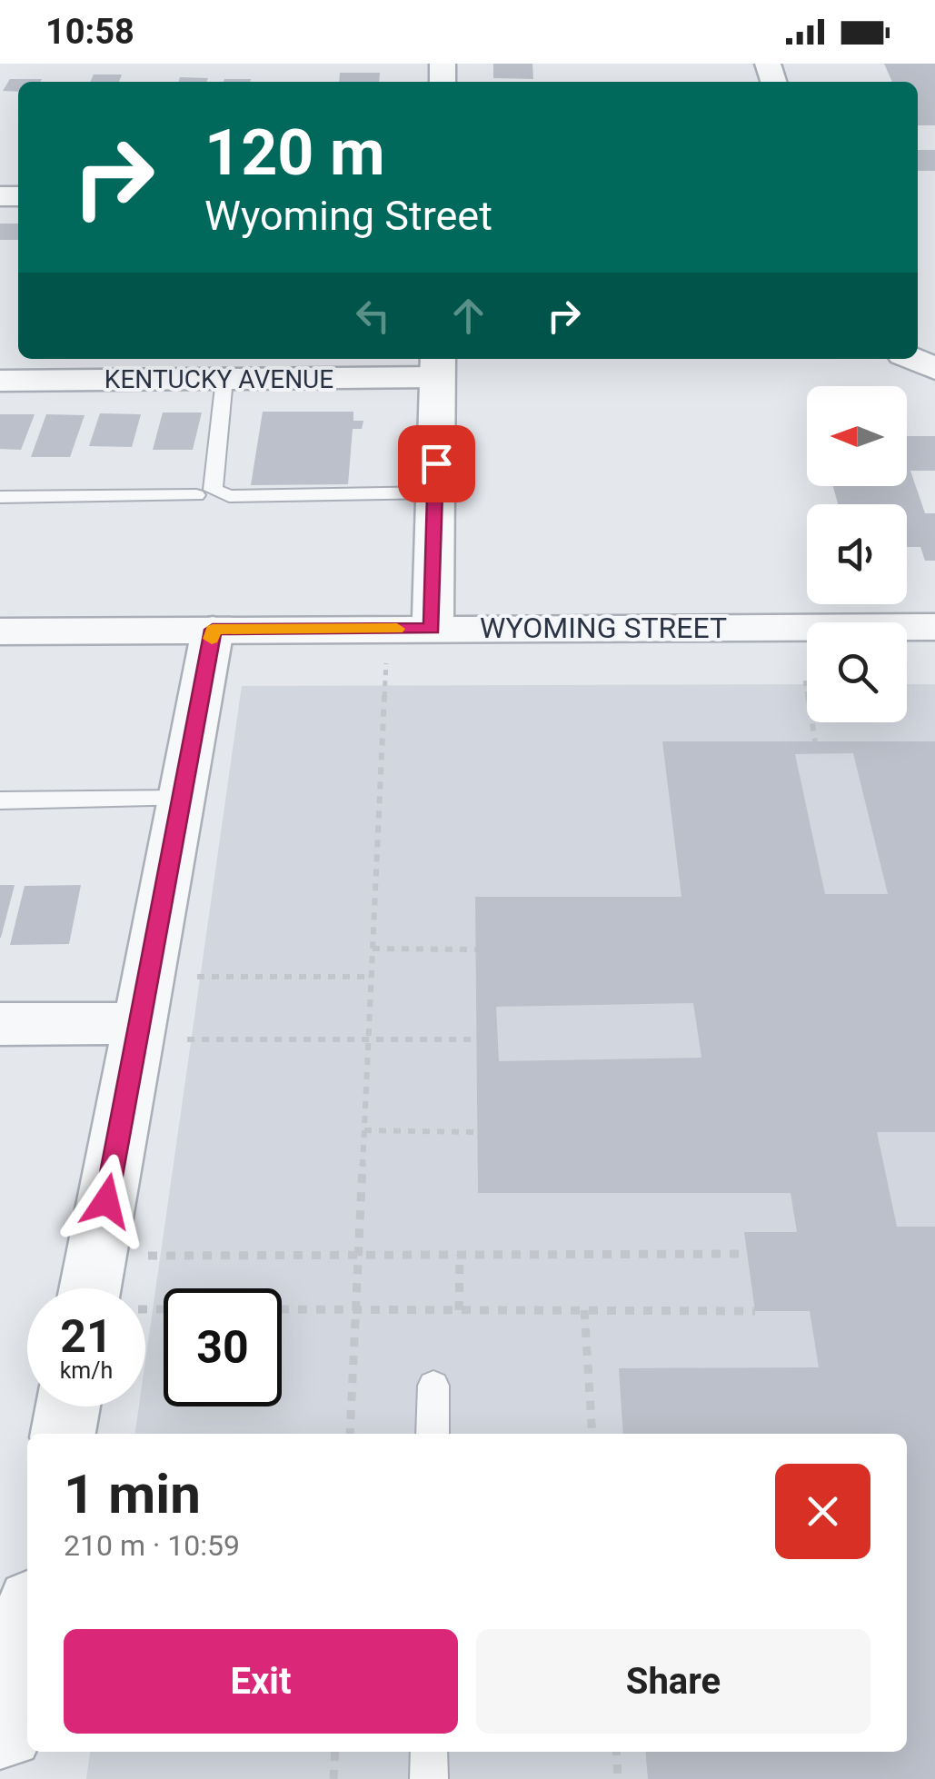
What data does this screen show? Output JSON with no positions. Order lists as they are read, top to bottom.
{
  "streets": {
    "street": ["KENTUCKY AVENUE", "WYOMING STREET"]
  },
  "north": "left",
  "page": {
    "status": "10:58",
    "turn": ["120 m", "Wyoming Street"],
    "speed": "21 km/h",
    "limit": "30",
    "heading": ["1 min", "210 m · 10:59"],
    "buttons": ["Exit", "Share"]
  }
}
